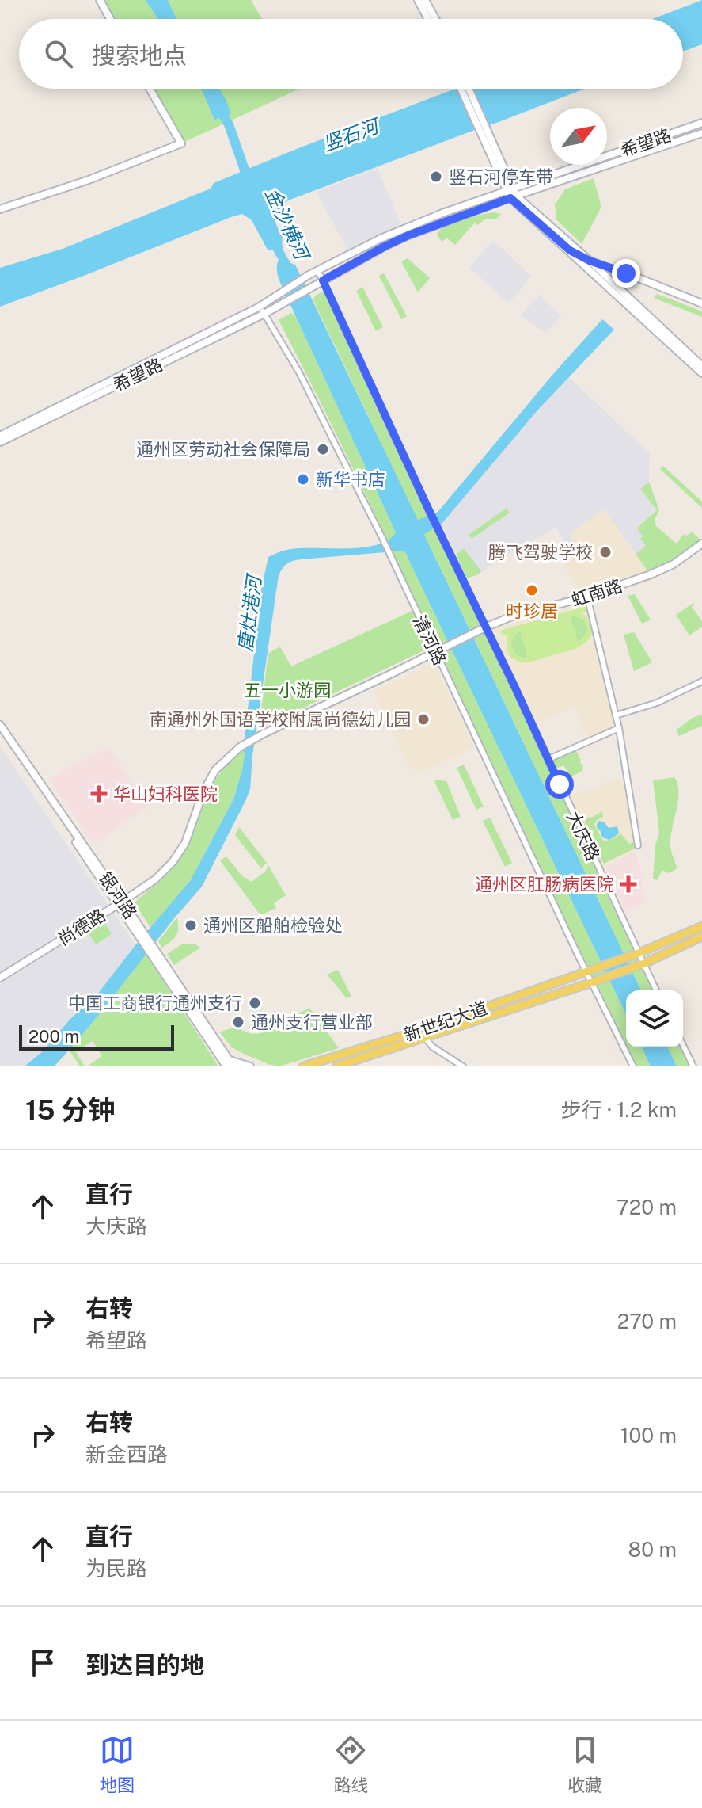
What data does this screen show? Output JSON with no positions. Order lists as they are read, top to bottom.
{
  "streets": {
    "main road": [
      "希望路",
      "虹南路",
      "银河路",
      "尚德路",
      "新世纪大道"
    ],
    "street": ["清河路", "大庆路"]
  },
  "crossings": [
    ["希望路", "清河路"],
    ["希望路", "大庆路"],
    ["虹南路", "清河路"],
    ["虹南路", "大庆路"],
    ["虹南路", "尚德路"],
    ["清河路", "尚德路"],
    ["清河路", "新世纪大道"],
    ["大庆路", "新世纪大道"],
    ["银河路", "尚德路"]
  ],
  "water": ["竖石河", "金沙横河", "唐灶港河"],
  "parks": ["五一小游园"],
  "places": {
    "other": [
      "竖石河停车带",
      "通州区劳动社会保障局",
      "新华书店",
      "腾飞驾驶学校",
      "时珍居",
      "南通州外国语学校附属尚德幼儿园",
      "通州区船舶检验处",
      "中国工商银行通州支行",
      "通州支行营业部"
    ],
    "health": ["华山妇科医院", "通州区肛肠病医院"]
  },
  "scale_bar": "200 m",
  "north": "top right",
  "page": {
    "search": "搜索地点",
    "scale": "200 m",
    "heading": ["15 分钟", "步行 · 1.2 km"],
    "list": [
      ["直行", "大庆路", "720 m"],
      ["右转", "希望路", "270 m"],
      ["右转", "新金西路", "100 m"],
      ["直行", "为民路", "80 m"],
      "到达目的地"
    ],
    "nav": ["地图", "路线", "收藏"]
  }
}
